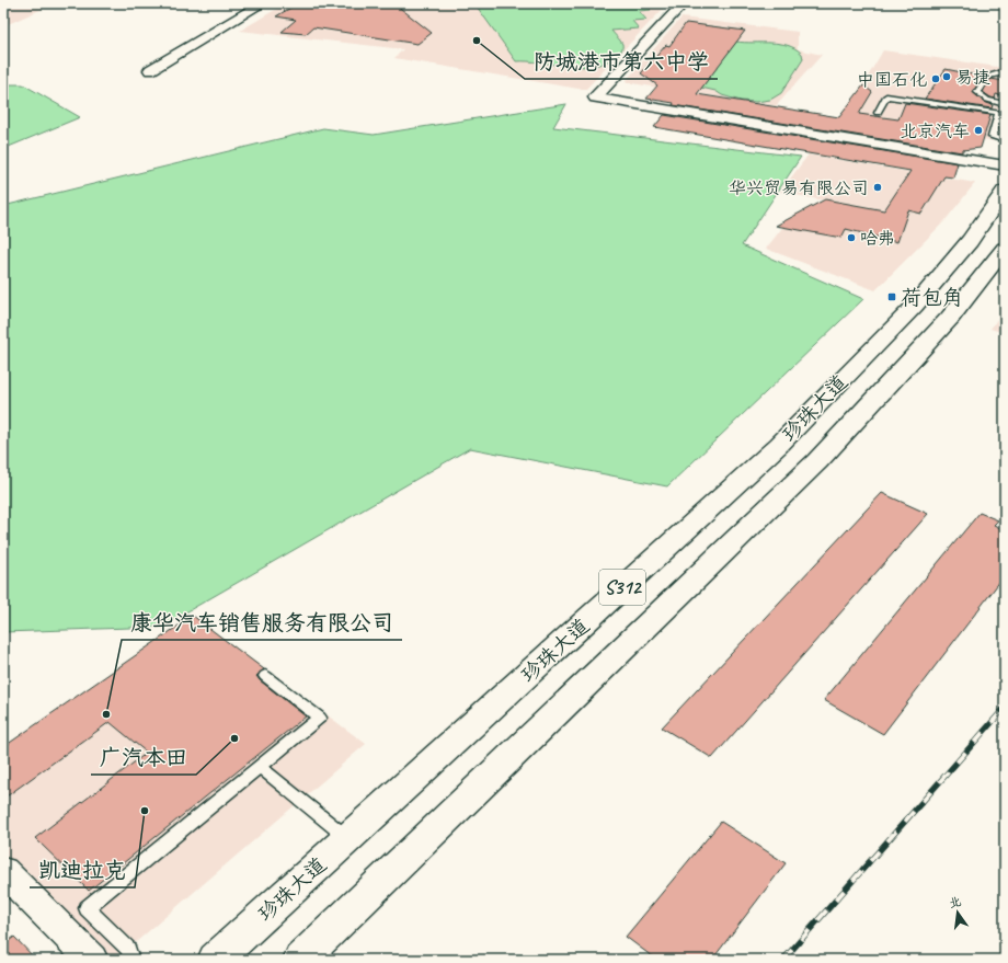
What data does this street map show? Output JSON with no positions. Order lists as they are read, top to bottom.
{
  "streets": {
    "main road": ["珍珠大道", "S312"]
  },
  "places": {
    "other": [
      "防城港市第六中学",
      "易捷",
      "中国石化",
      "北京汽车",
      "华兴贸易有限公司",
      "哈弗",
      "康华汽车销售服务有限公司",
      "广汽本田",
      "凯迪拉克"
    ],
    "transit": ["荷包角"]
  },
  "north": "top"
}
